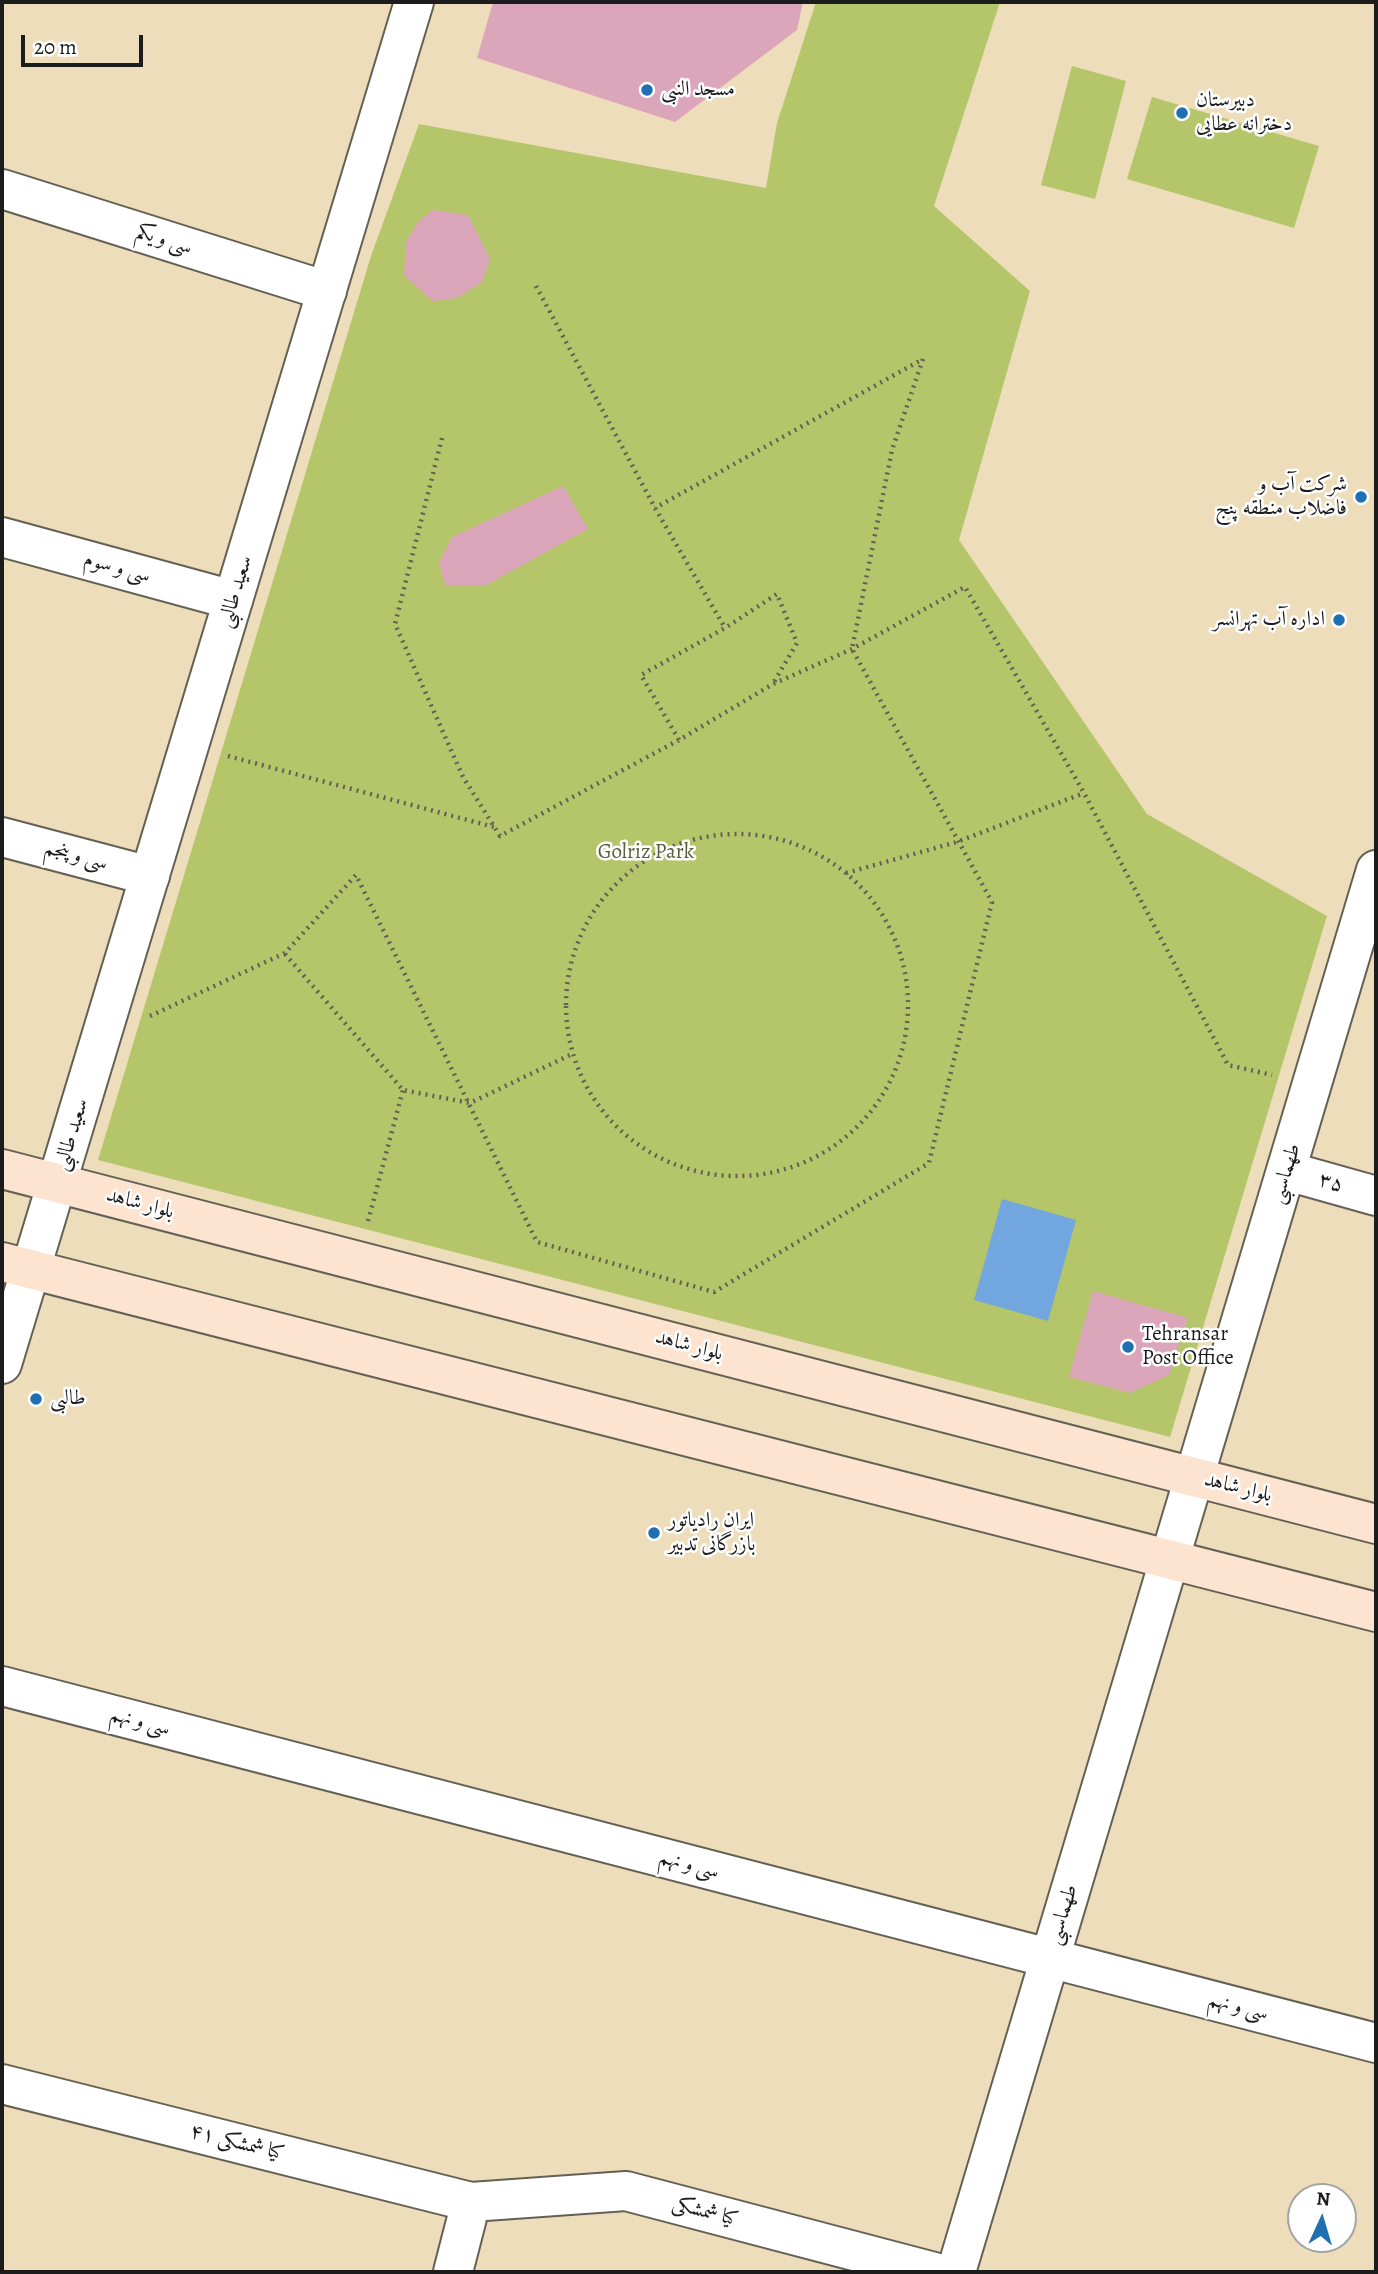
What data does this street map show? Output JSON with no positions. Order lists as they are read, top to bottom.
{
  "streets": {
    "main road": ["بلوار شاهد"],
    "street": [
      "سی و یکم",
      "سی و سوم",
      "سعید طالبی",
      "سی و پنجم",
      "طهماسبی",
      "۳۵",
      "سی و نهم",
      "۴۱ کیا شمشکی",
      "کیا شمشکی"
    ]
  },
  "crossings": [
    ["سی و یکم", "سعید طالبی"],
    ["سی و سوم", "سعید طالبی"],
    ["سعید طالبی", "سی و پنجم"],
    ["سعید طالبی", "بلوار شاهد"],
    ["طهماسبی", "۳۵"],
    ["طهماسبی", "بلوار شاهد"],
    ["طهماسبی", "سی و نهم"],
    ["۴۱ کیا شمشکی", "کیا شمشکی"]
  ],
  "parks": ["Golriz Park"],
  "places": [
    "مسجد النبی",
    "دبیرستان دخترانه عطایی",
    "شرکت آب و فاضلاب منطقه پنج",
    "اداره آب تهرانسر",
    "Tehransar Post Office",
    "طالبی",
    "ایران رادیاتور بازرگانی تدبیر"
  ],
  "scale_bar": "20 m",
  "north": "top"
}
